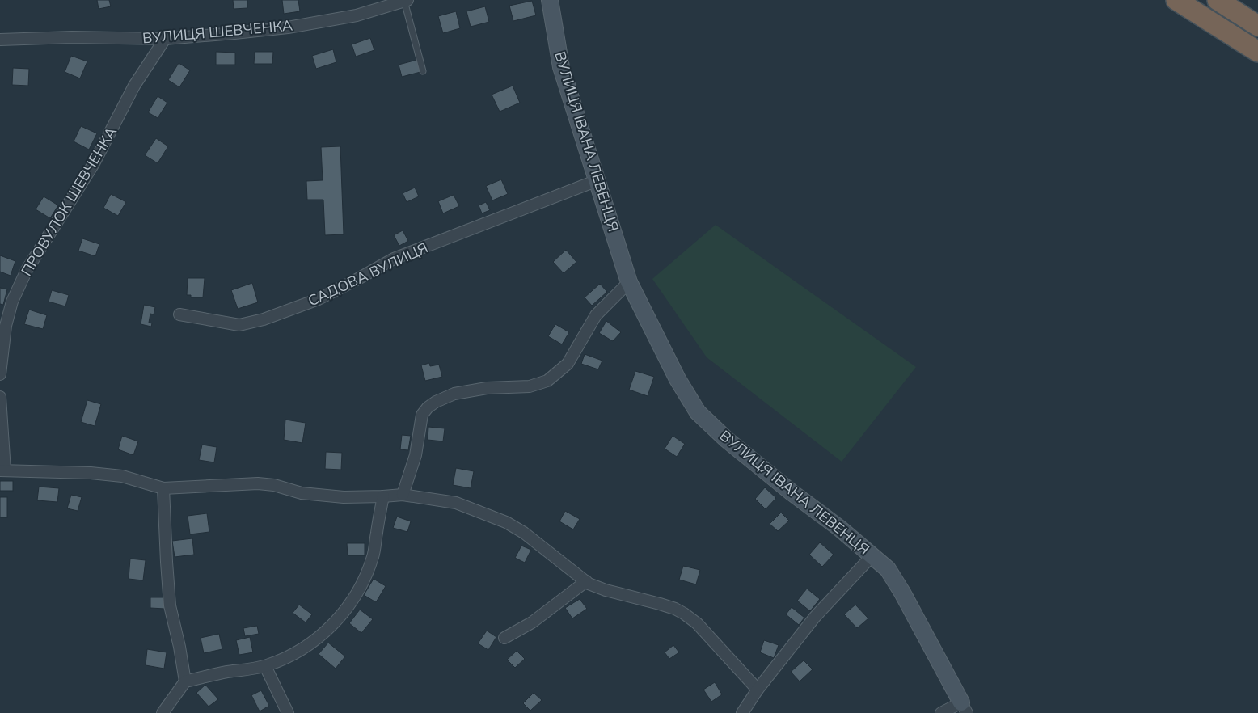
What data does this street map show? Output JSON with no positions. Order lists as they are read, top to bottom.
{
  "streets": {
    "street": [
      "ВУЛИЦЯ ШЕВЧЕНКА",
      "ВУЛИЦЯ ІВАНА ЛЕВЕНЦЯ",
      "ПРОВУЛОК ШЕВЧЕНКА",
      "САДОВА ВУЛИЦЯ"
    ]
  },
  "crossings": [
    ["ВУЛИЦЯ ШЕВЧЕНКА", "ПРОВУЛОК ШЕВЧЕНКА"],
    ["ВУЛИЦЯ ІВАНА ЛЕВЕНЦЯ", "САДОВА ВУЛИЦЯ"]
  ]
}
